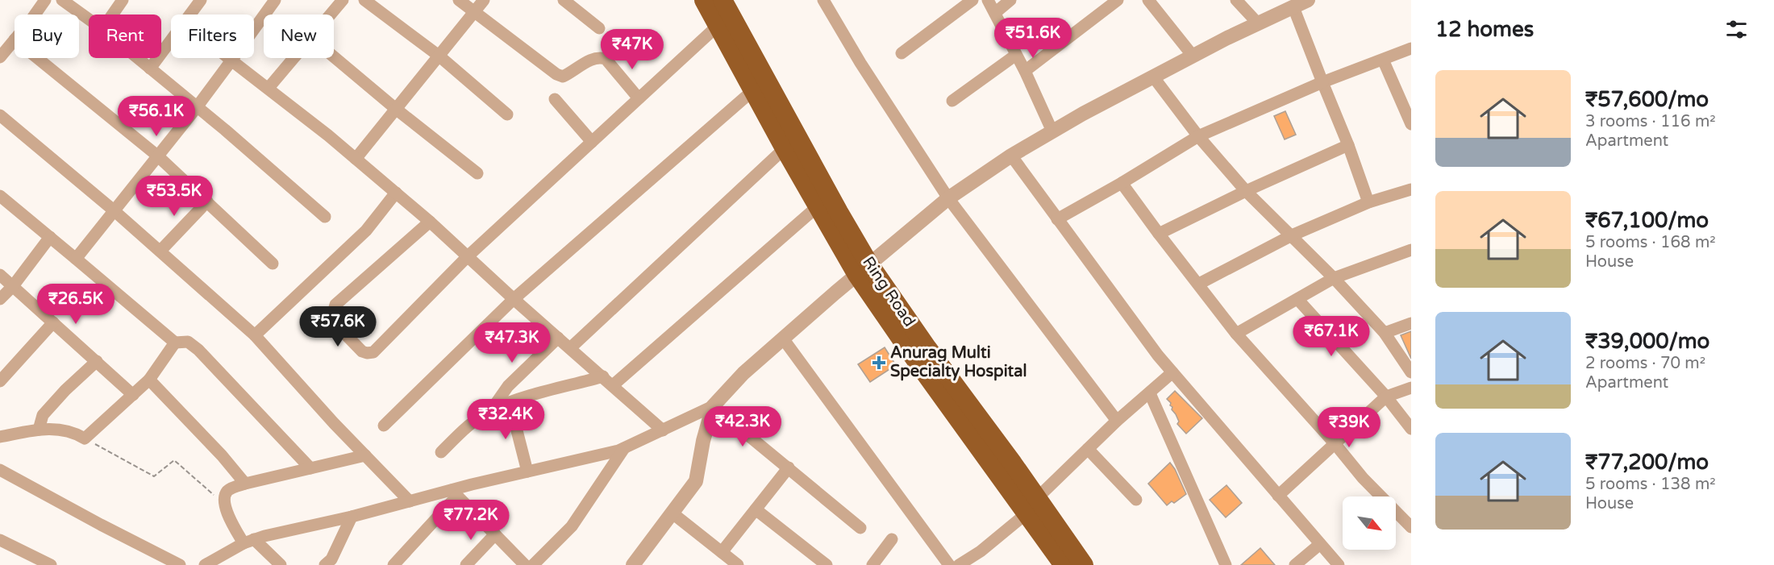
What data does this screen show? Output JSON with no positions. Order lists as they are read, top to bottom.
{
  "streets": {
    "highway": ["Ring Road"]
  },
  "places": {
    "health": ["Anurag Multi Specialty Hospital"]
  },
  "north": "bottom right",
  "page": {
    "heading": "12 homes",
    "chip": [
      "Buy",
      "Rent",
      "Filters",
      "New"
    ],
    "price": [
      "₹51.6K",
      "₹47K",
      "₹56.1K",
      "₹53.5K",
      "₹26.5K",
      "₹57.6K",
      "₹67.1K",
      "₹47.3K",
      "₹32.4K",
      "₹42.3K",
      "₹39K",
      "₹77.2K"
    ],
    "list": [
      {
        "name": "₹57,600/mo",
        "note": "3 rooms · 116 m² · Apartment"
      },
      {
        "name": "₹67,100/mo",
        "note": "5 rooms · 168 m² · House"
      },
      {
        "name": "₹39,000/mo",
        "note": "2 rooms · 70 m² · Apartment"
      },
      {
        "name": "₹77,200/mo",
        "note": "5 rooms · 138 m² · House"
      }
    ]
  }
}
